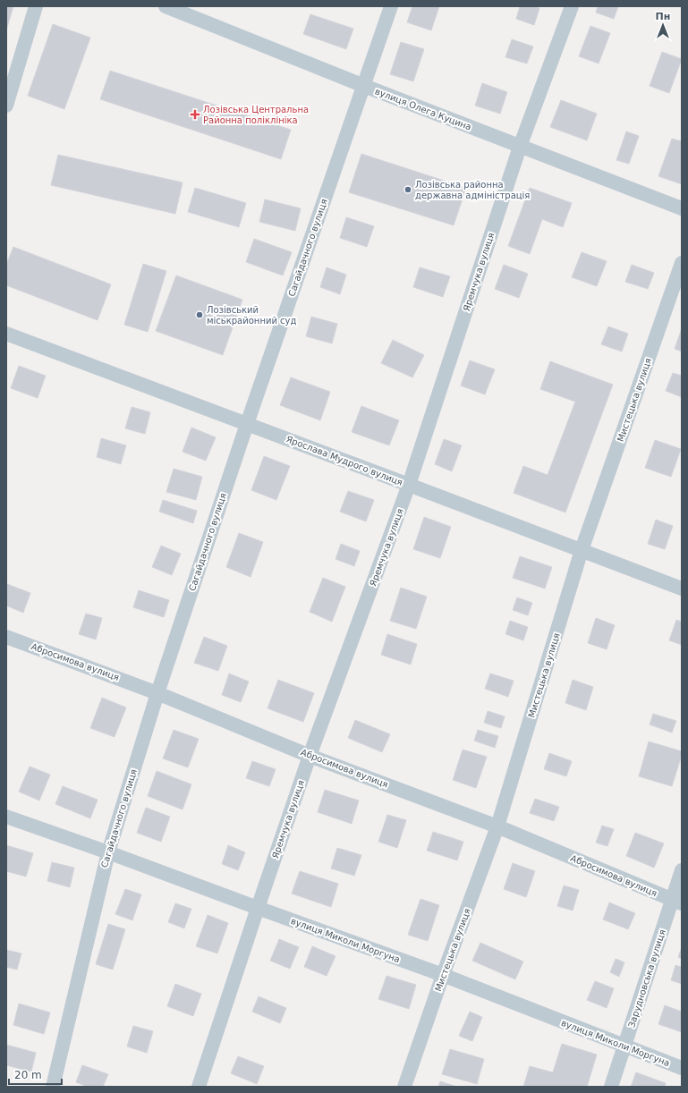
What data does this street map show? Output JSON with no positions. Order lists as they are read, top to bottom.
{
  "streets": {
    "street": [
      "вулиця Олега Куцина",
      "Сагайдачного вулиця",
      "Яремчука вулиця",
      "Мистецька вулиця",
      "Ярослава Мудрого вулиця",
      "Абросимова вулиця",
      "вулиця Миколи Моргуна",
      "Зарудновська вулиця"
    ]
  },
  "crossings": [
    ["вулиця Олега Куцина", "Сагайдачного вулиця"],
    ["вулиця Олега Куцина", "Яремчука вулиця"],
    ["Сагайдачного вулиця", "Ярослава Мудрого вулиця"],
    ["Сагайдачного вулиця", "Абросимова вулиця"],
    ["Сагайдачного вулиця", "вулиця Миколи Моргуна"],
    ["Яремчука вулиця", "Ярослава Мудрого вулиця"],
    ["Яремчука вулиця", "Абросимова вулиця"],
    ["Яремчука вулиця", "вулиця Миколи Моргуна"],
    ["Мистецька вулиця", "Ярослава Мудрого вулиця"],
    ["Мистецька вулиця", "Абросимова вулиця"],
    ["Мистецька вулиця", "вулиця Миколи Моргуна"],
    ["Абросимова вулиця", "Зарудновська вулиця"],
    ["вулиця Миколи Моргуна", "Зарудновська вулиця"]
  ],
  "places": {
    "health": ["Лозівська Центральна Районна поліклініка"],
    "other": ["Лозівська районна державна адміністрація", "Лозівський міськрайонний суд"]
  },
  "scale_bar": "20 m",
  "north": "top"
}
